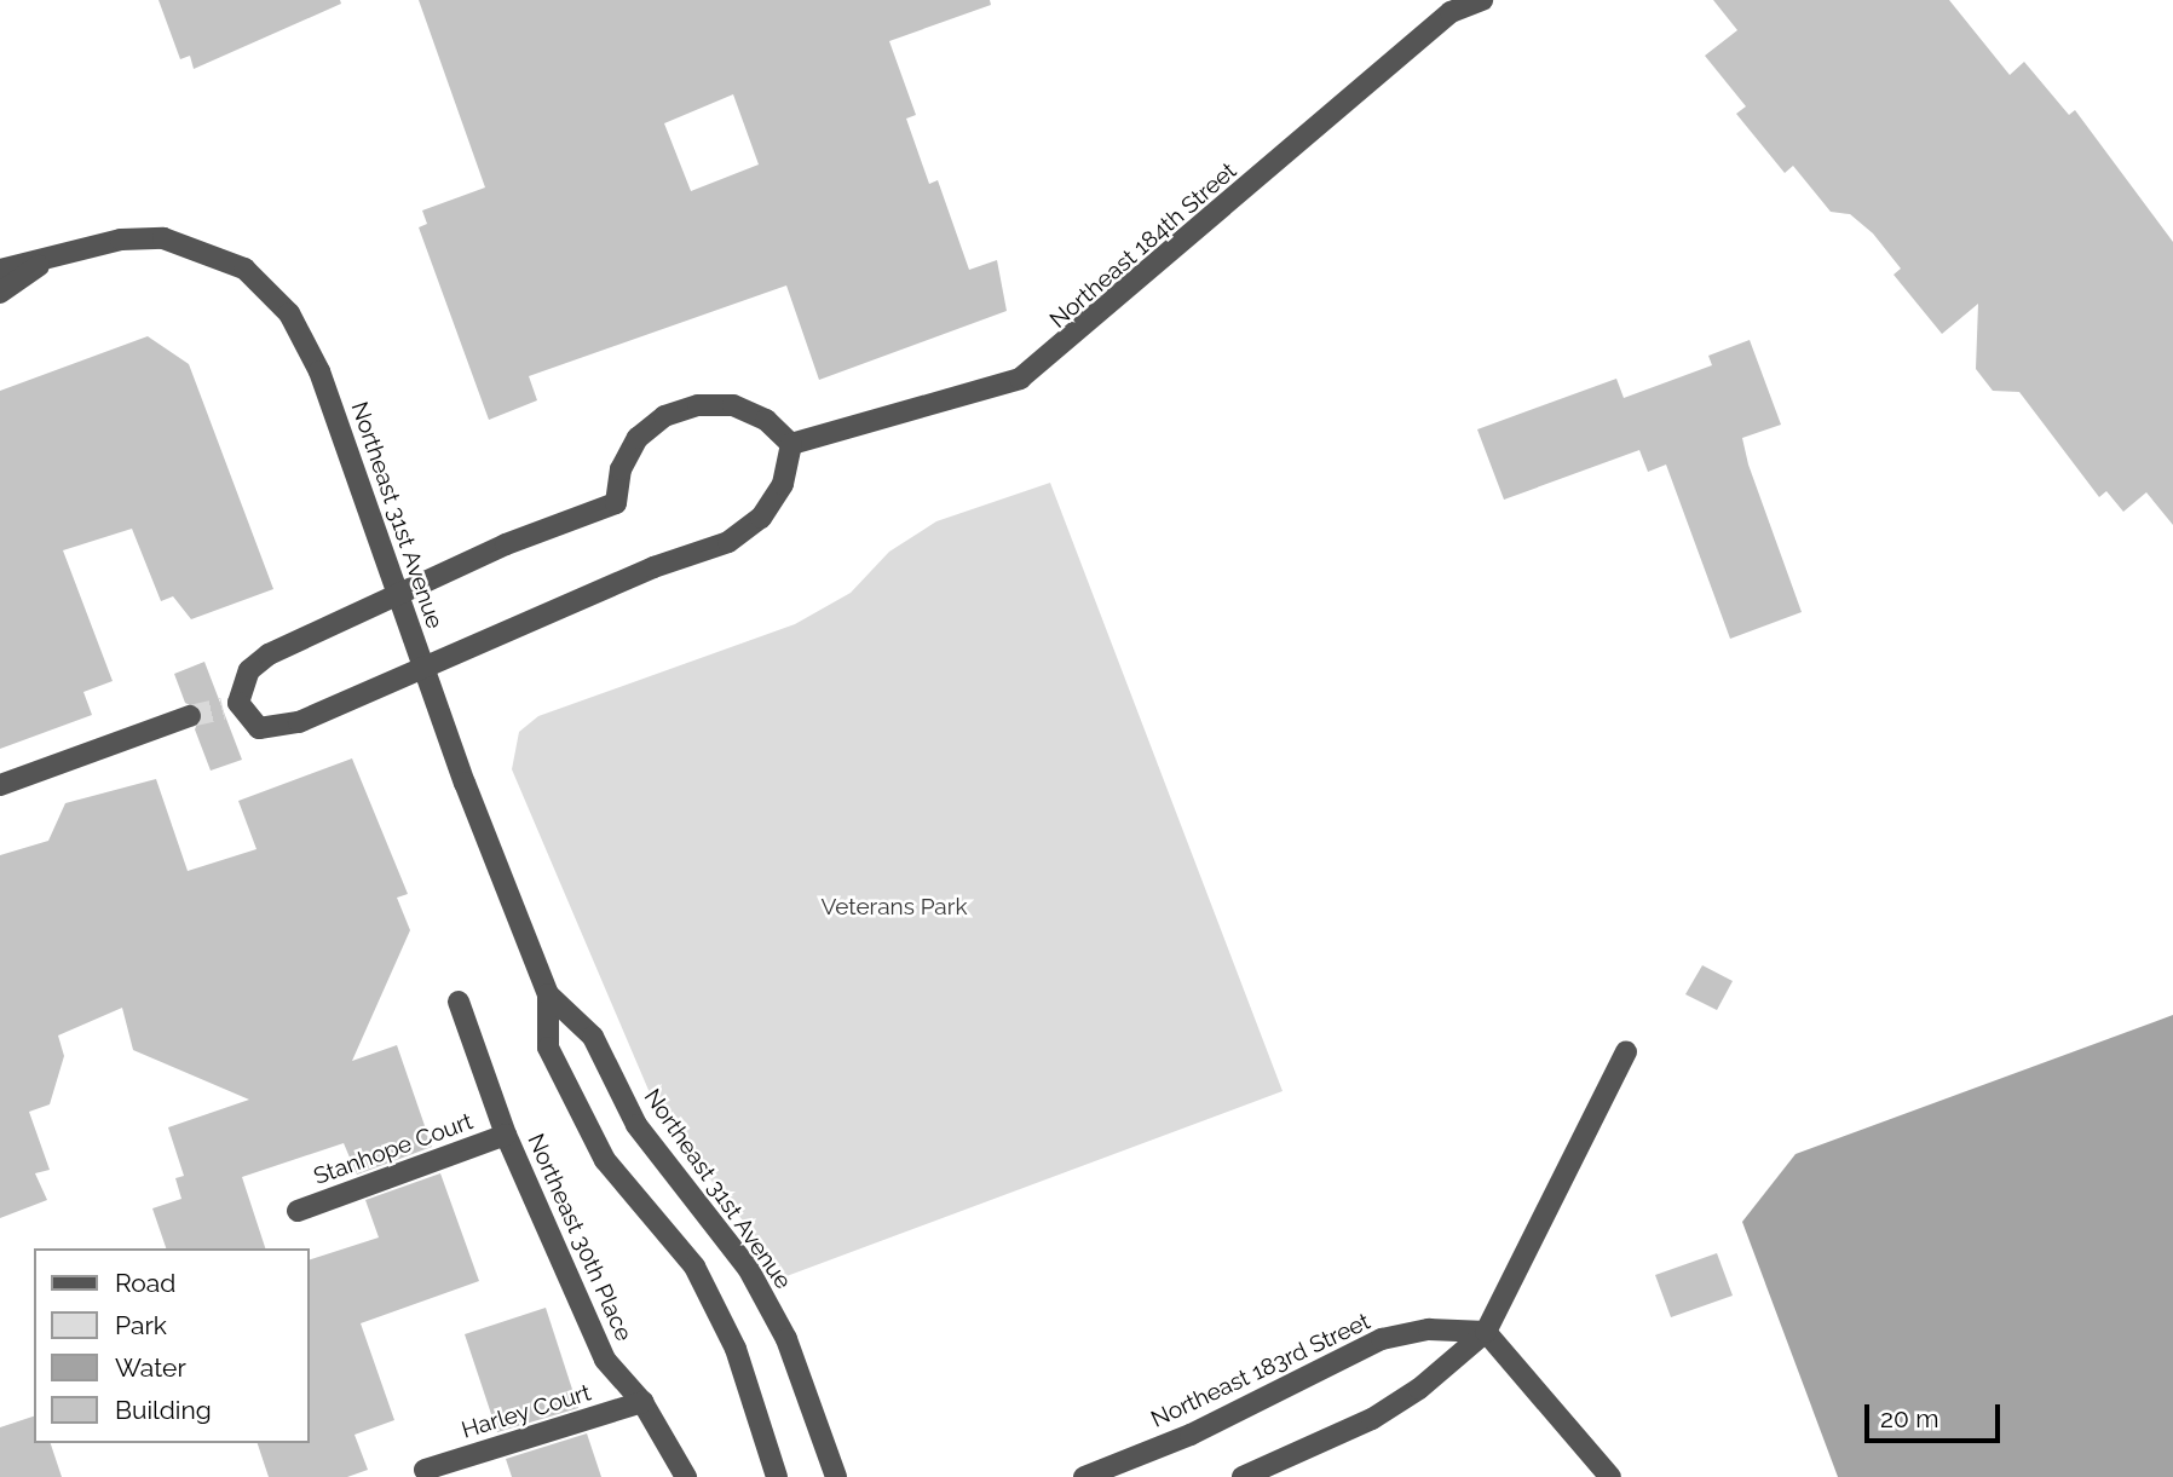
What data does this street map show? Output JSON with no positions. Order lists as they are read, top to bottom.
{
  "streets": {
    "street": [
      "Northeast 184th Street",
      "Northeast 31st Avenue",
      "Stanhope Court",
      "Northeast 30th Place",
      "Northeast 183rd Street",
      "Harley Court"
    ]
  },
  "crossings": [
    ["Stanhope Court", "Northeast 30th Place"],
    ["Northeast 30th Place", "Harley Court"]
  ],
  "parks": ["Veterans Park"],
  "legend": [
    "Road",
    "Park",
    "Water",
    "Building"
  ],
  "scale_bar": "20 m"
}
